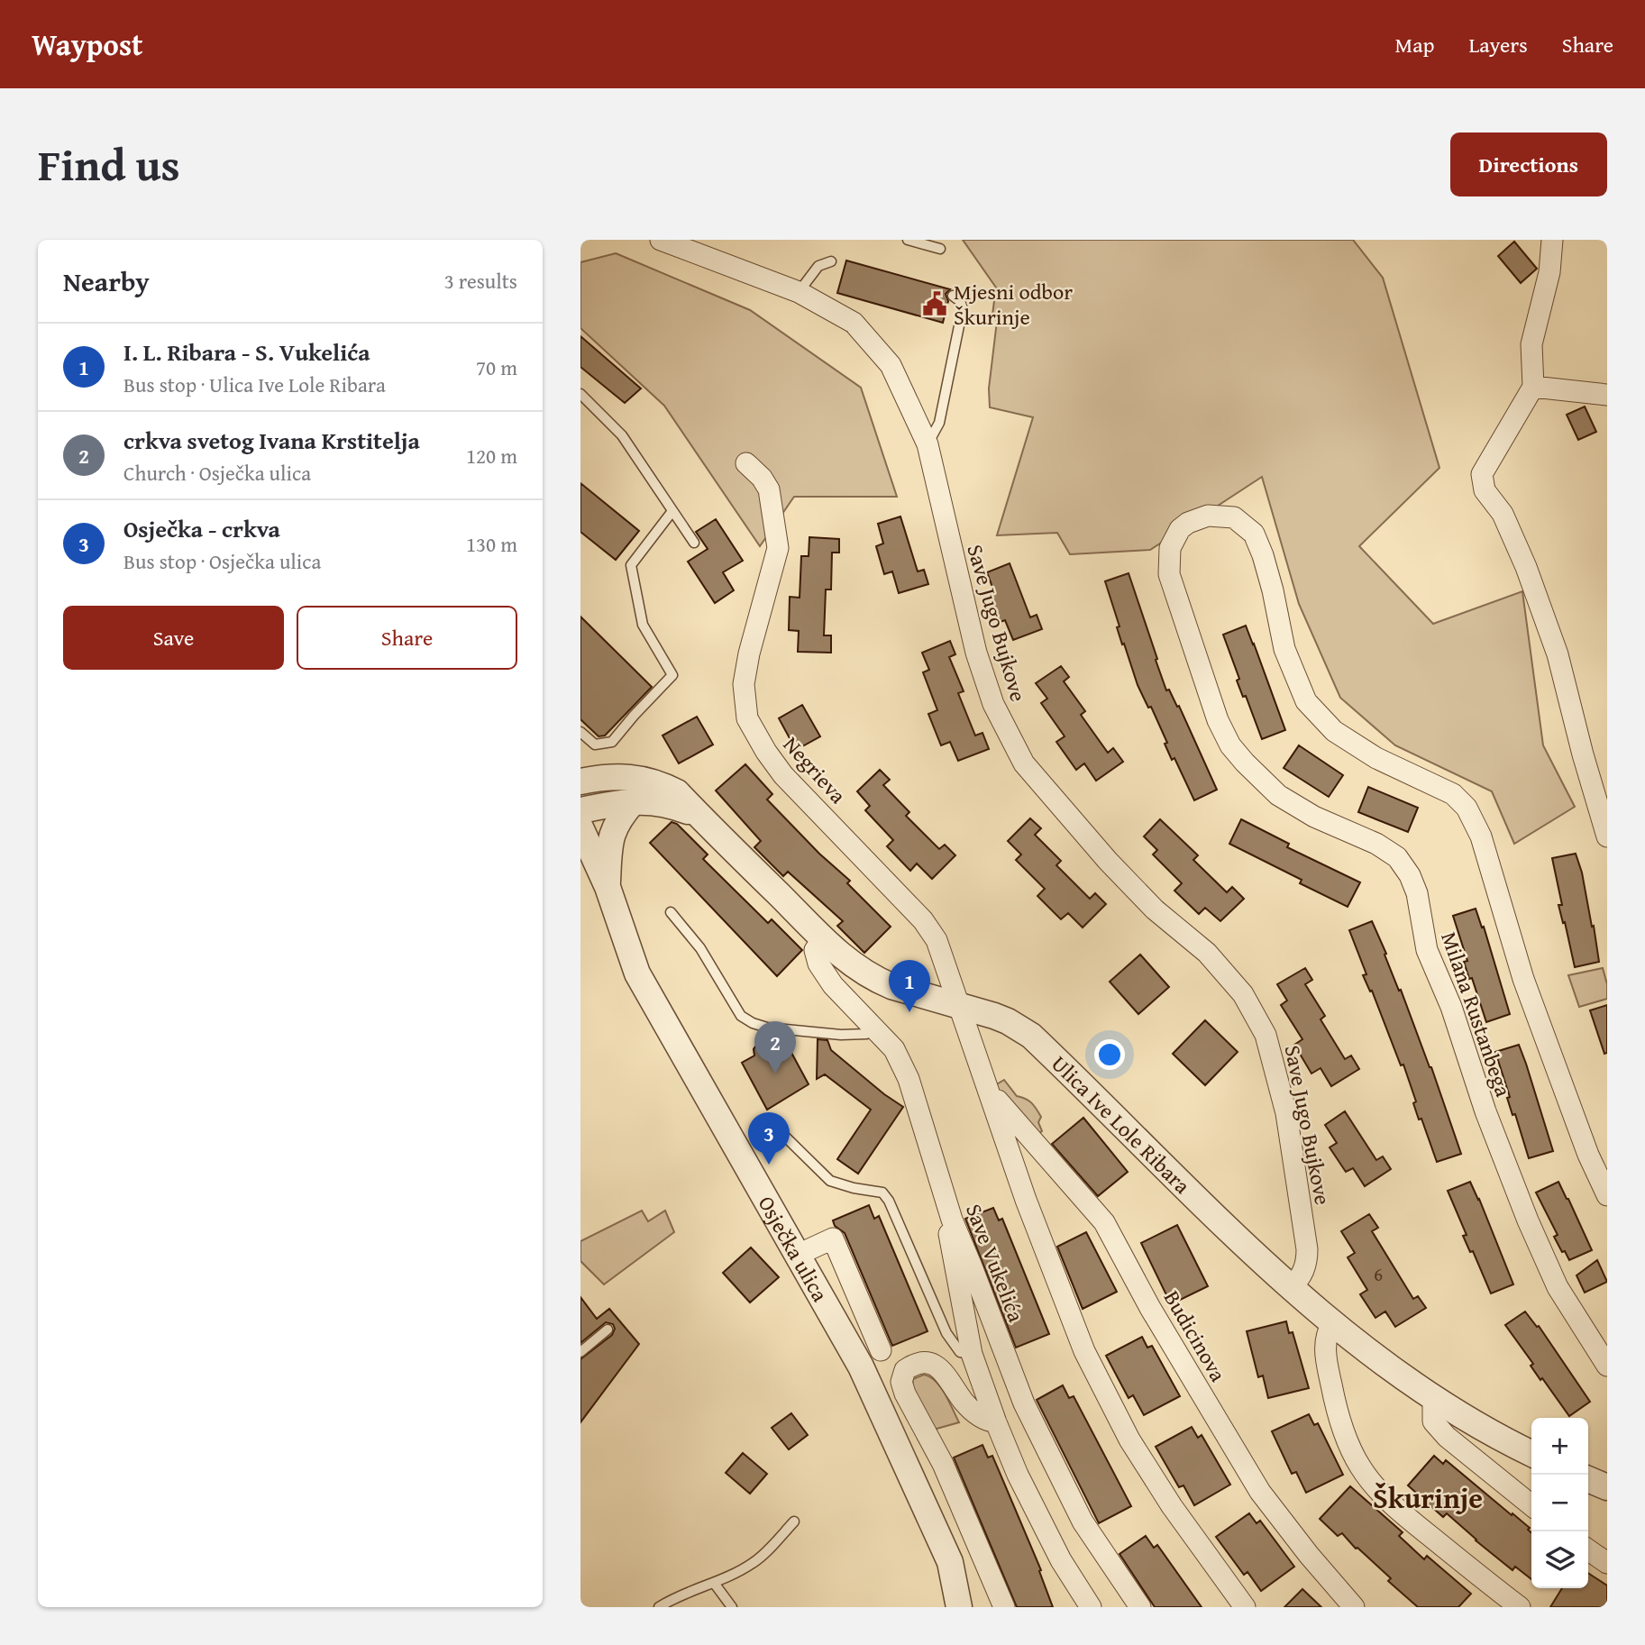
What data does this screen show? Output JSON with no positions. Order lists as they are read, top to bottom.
{
  "streets": {
    "street": [
      "Save Jugo Bujkove",
      "Negrieva",
      "Milana Rustanbega",
      "Ulica Ive Lole Ribara",
      "Osječka ulica",
      "Save Vukelića",
      "Budicinova"
    ]
  },
  "crossings": [
    ["Save Jugo Bujkove", "Ulica Ive Lole Ribara"],
    ["Negrieva", "Ulica Ive Lole Ribara"],
    ["Negrieva", "Budicinova"],
    ["Ulica Ive Lole Ribara", "Save Vukelića"]
  ],
  "districts": ["Škurinje"],
  "places": {
    "public building": ["Mjesni odbor Škurinje"]
  },
  "house_numbers": ["6"],
  "page": {
    "header": "Waypost",
    "nav": ["Map", "Layers", "Share"],
    "title": "Find us",
    "buttons": [
      "Directions",
      ["Save", "Share"]
    ],
    "heading": ["Nearby", "3 results"],
    "list": [
      {
        "mark": "1",
        "name": "I. L. Ribara - S. Vukelića",
        "note": "Bus stop · Ulica Ive Lole Ribara",
        "value": "70 m"
      },
      {
        "mark": "2",
        "name": "crkva svetog Ivana Krstitelja",
        "note": "Church · Osječka ulica",
        "value": "120 m"
      },
      {
        "mark": "3",
        "name": "Osječka - crkva",
        "note": "Bus stop · Osječka ulica",
        "value": "130 m"
      }
    ],
    "pins": ["1", "2", "3"],
    "map_buttons": ["+", "−"]
  }
}
